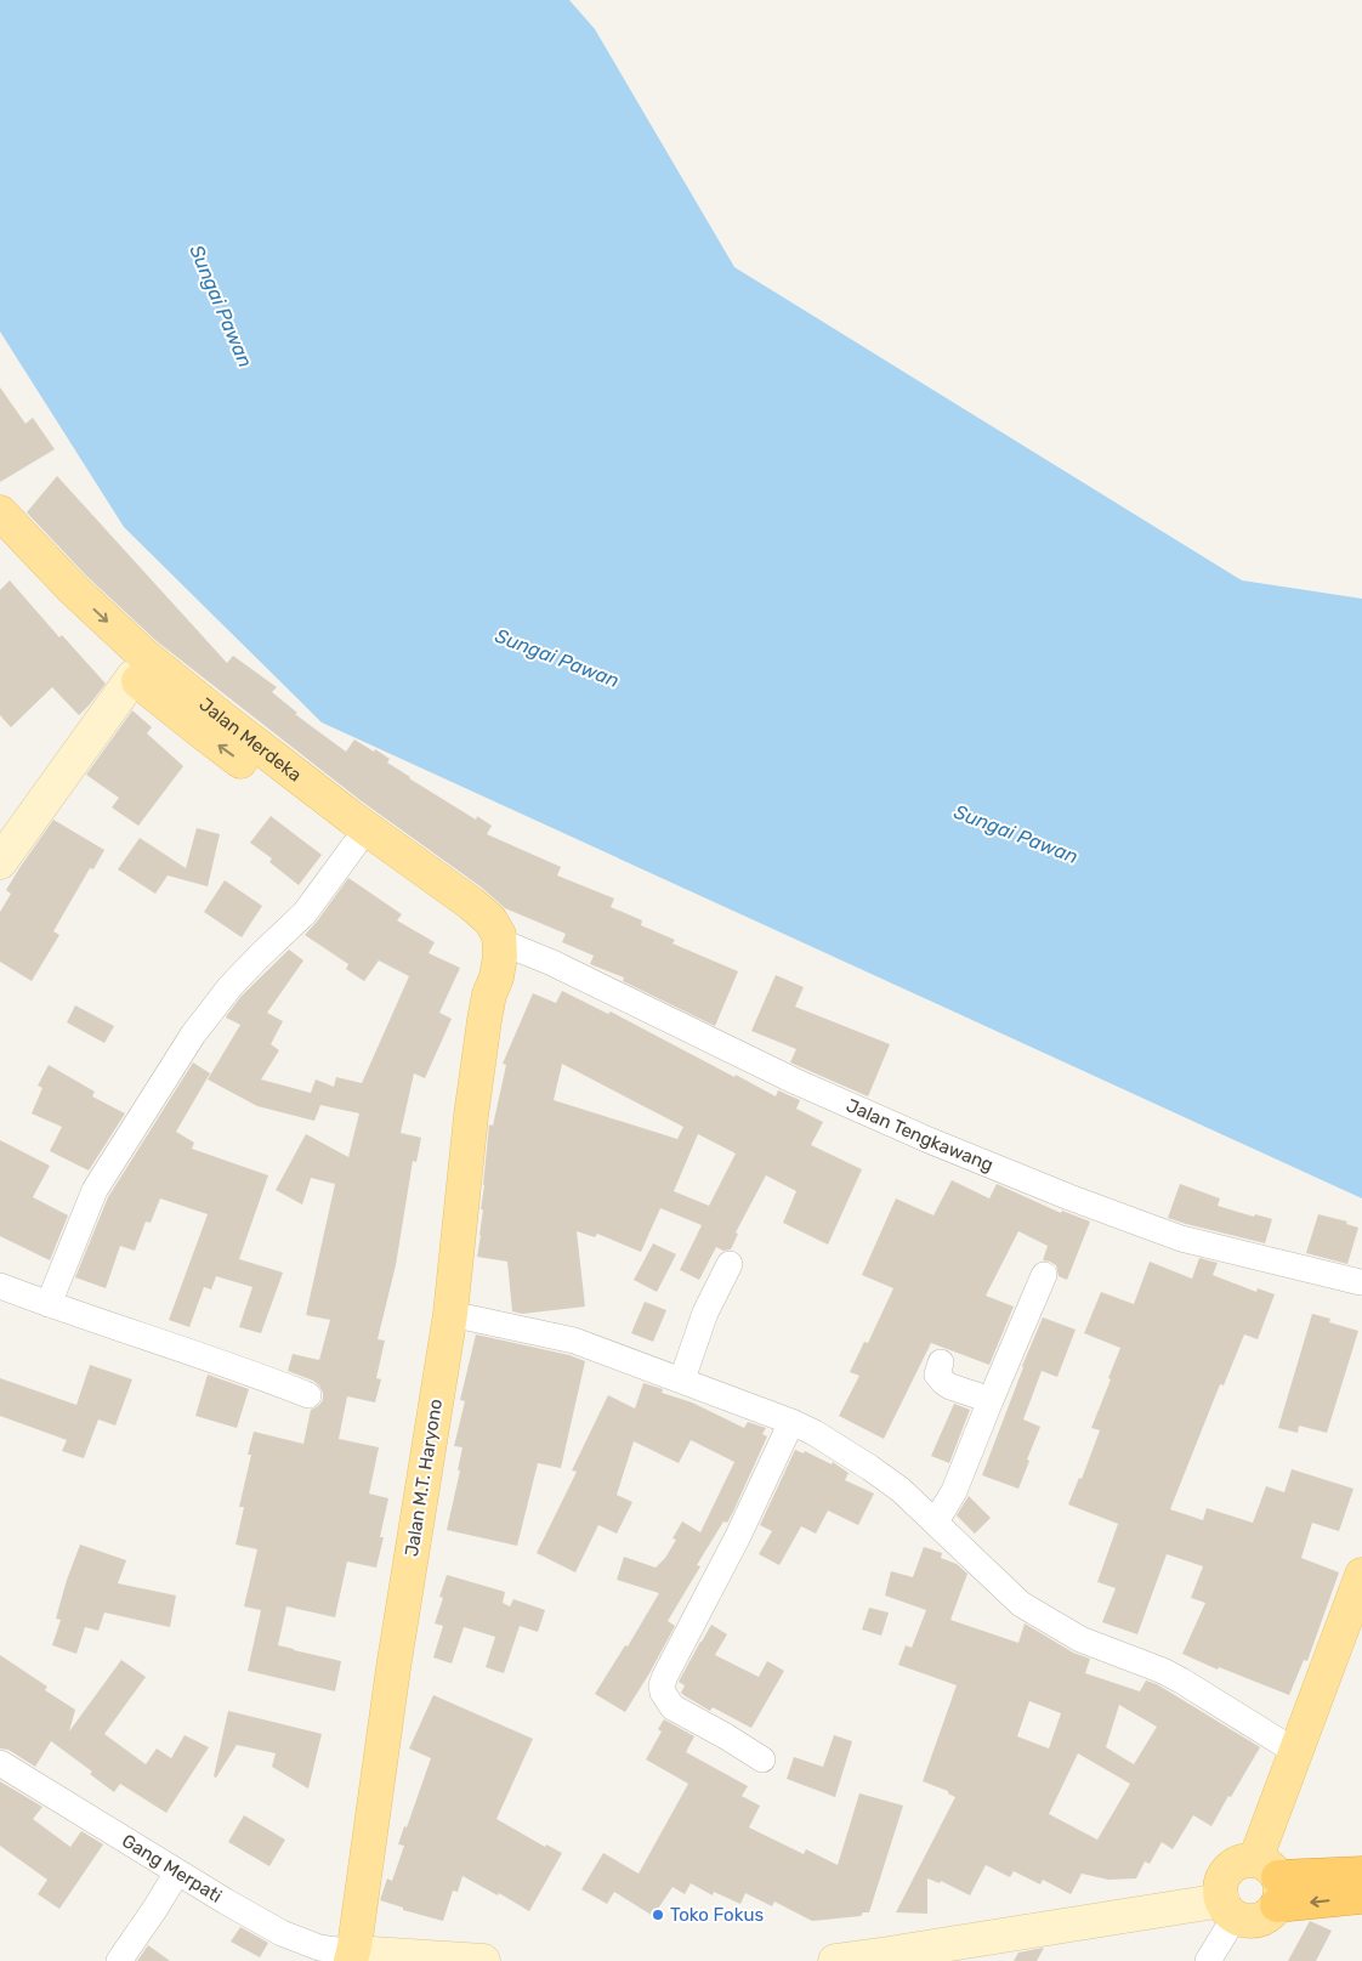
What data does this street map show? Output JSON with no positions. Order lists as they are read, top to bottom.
{
  "streets": {
    "main road": ["Jalan Merdeka", "Jalan M.T. Haryono"],
    "street": ["Jalan Tengkawang", "Gang Merpati"]
  },
  "crossings": [
    ["Jalan Merdeka", "Jalan Tengkawang"],
    ["Jalan Merdeka", "Jalan M.T. Haryono"],
    ["Jalan Tengkawang", "Jalan M.T. Haryono"],
    ["Jalan M.T. Haryono", "Gang Merpati"]
  ],
  "water": ["Sungai Pawan"],
  "places": ["Toko Fokus"]
}
